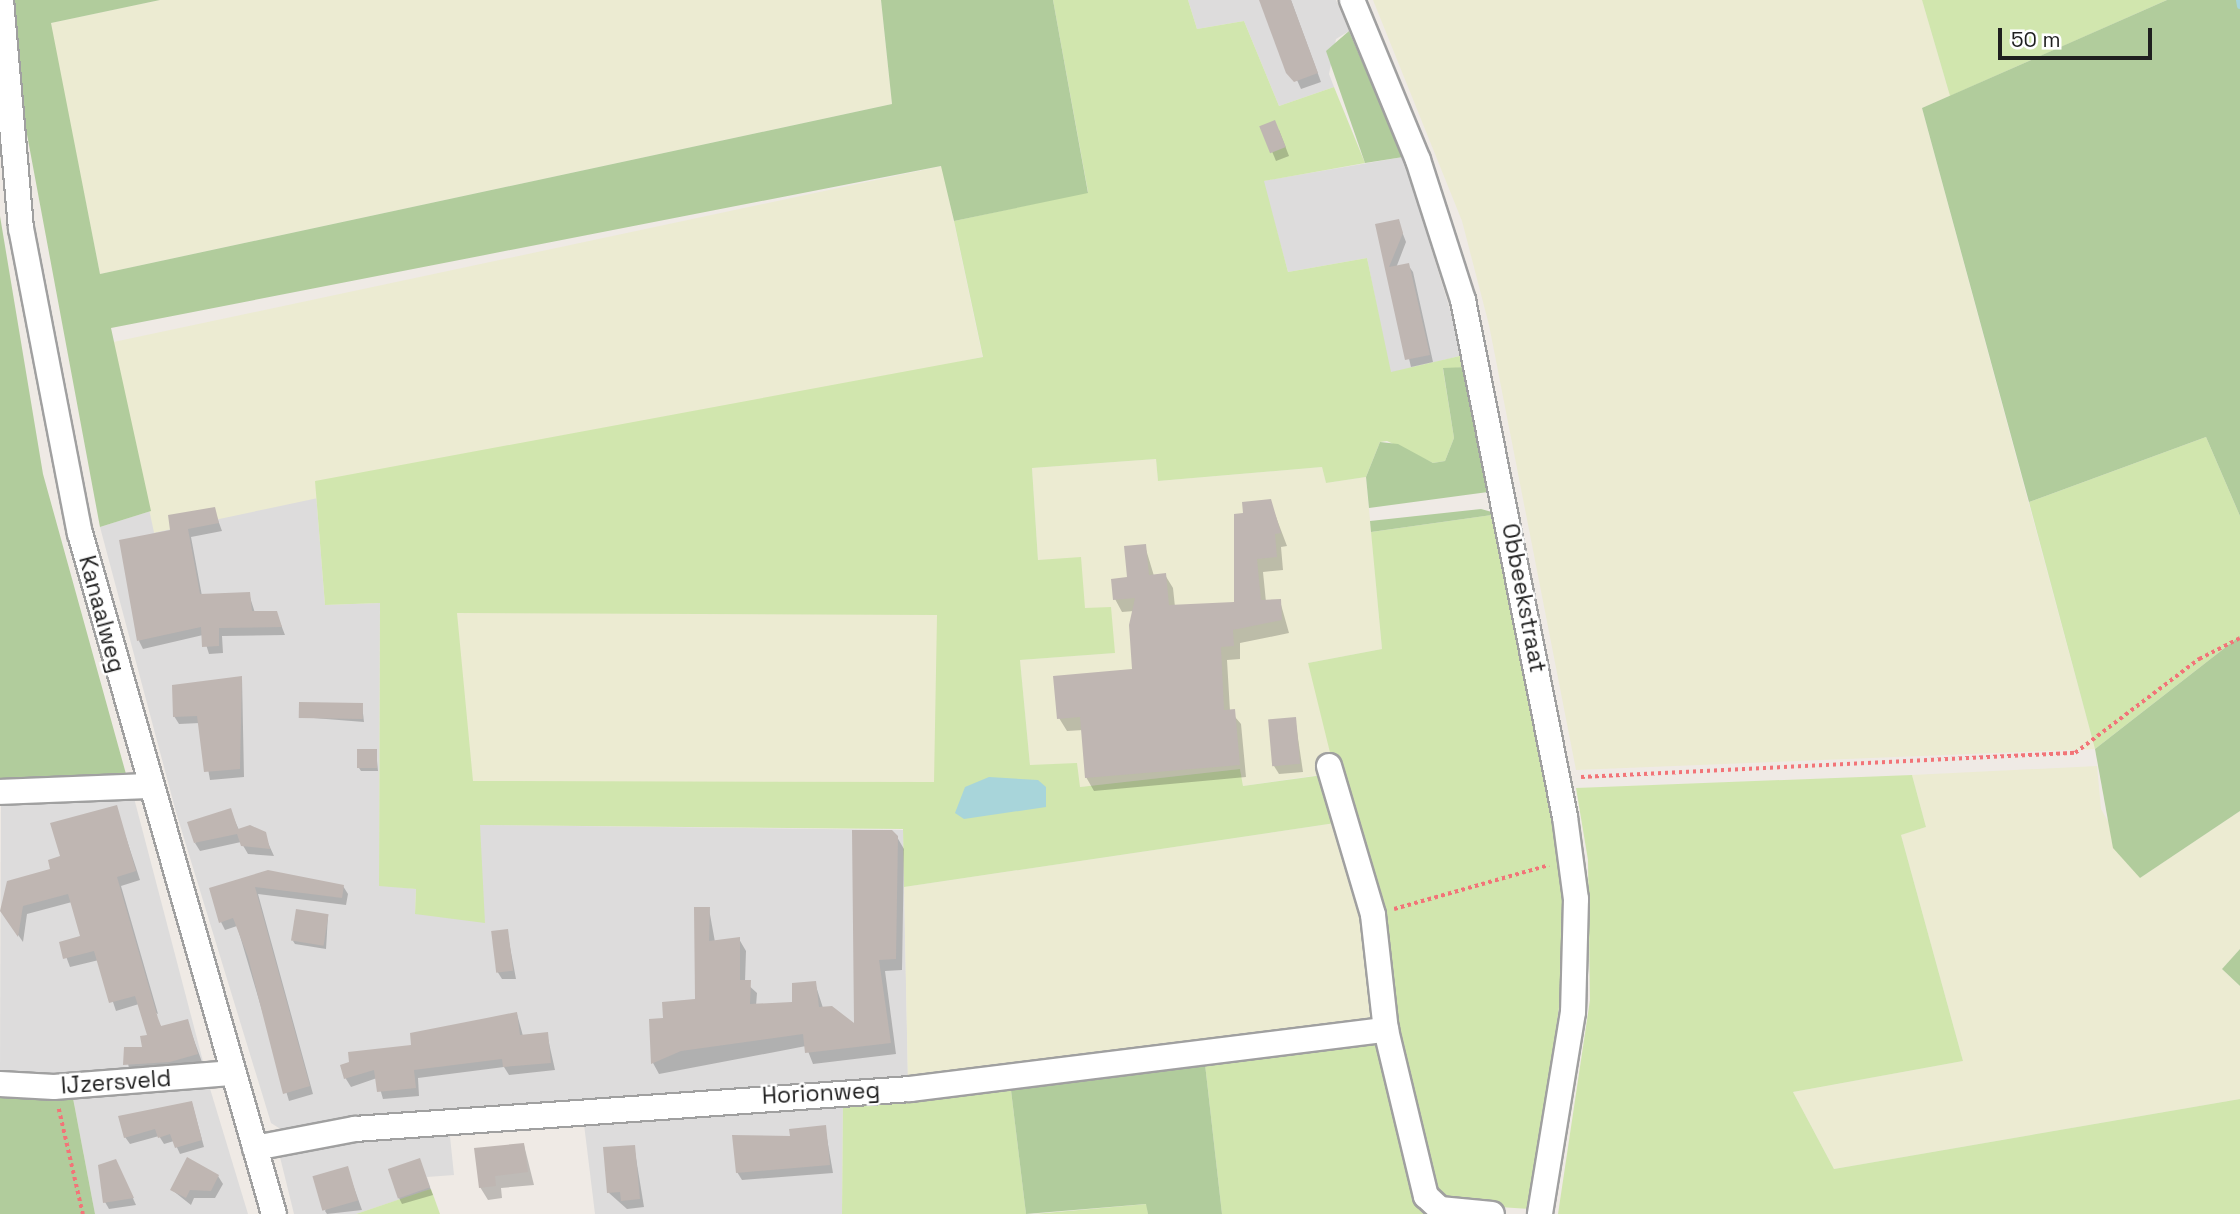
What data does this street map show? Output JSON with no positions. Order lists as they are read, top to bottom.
{
  "streets": {
    "street": [
      "Obbeekstraat",
      "Kanaalweg",
      "IJzersveld",
      "Horionweg"
    ]
  },
  "crossings": [
    ["Kanaalweg", "IJzersveld"],
    ["Kanaalweg", "Horionweg"]
  ],
  "scale_bar": "50 m"
}
